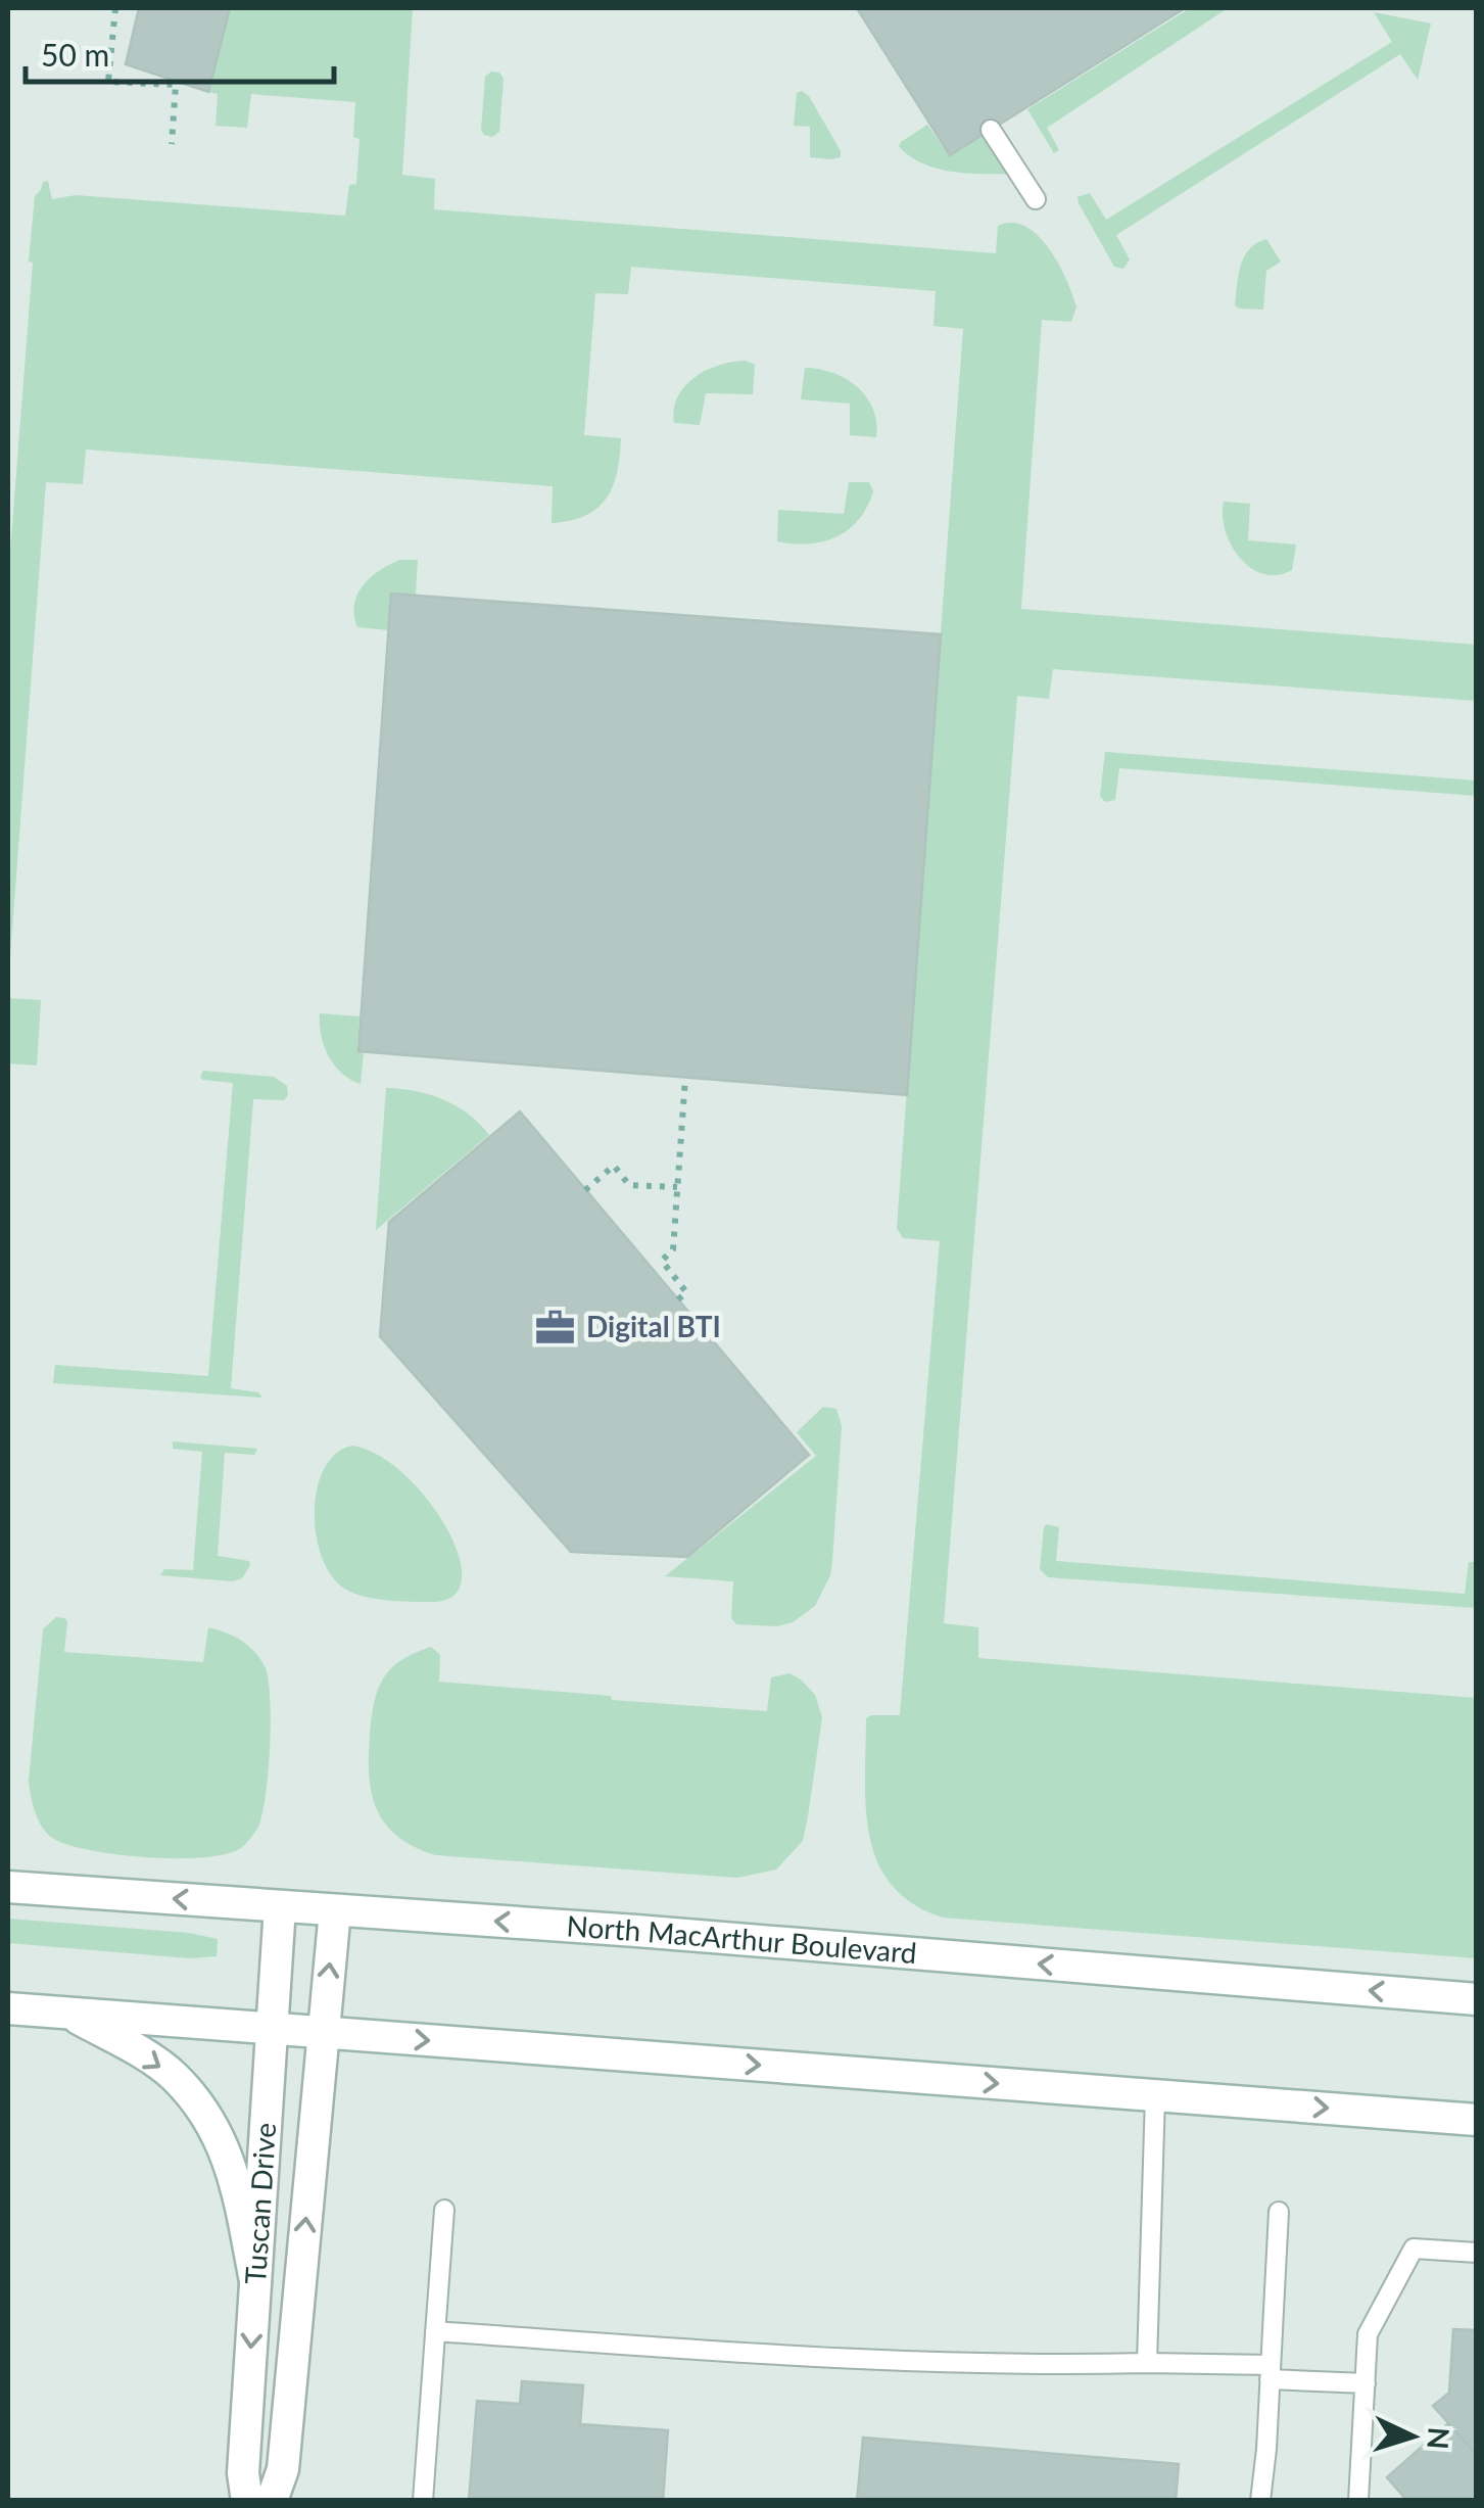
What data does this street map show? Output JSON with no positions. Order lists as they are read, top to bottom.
{
  "streets": {
    "main road": ["North MacArthur Boulevard", "Tuscan Drive"]
  },
  "crossings": [
    ["North MacArthur Boulevard", "Tuscan Drive"]
  ],
  "places": {
    "office": ["Digital BTI"]
  },
  "scale_bar": "50 m",
  "north": "right"
}
